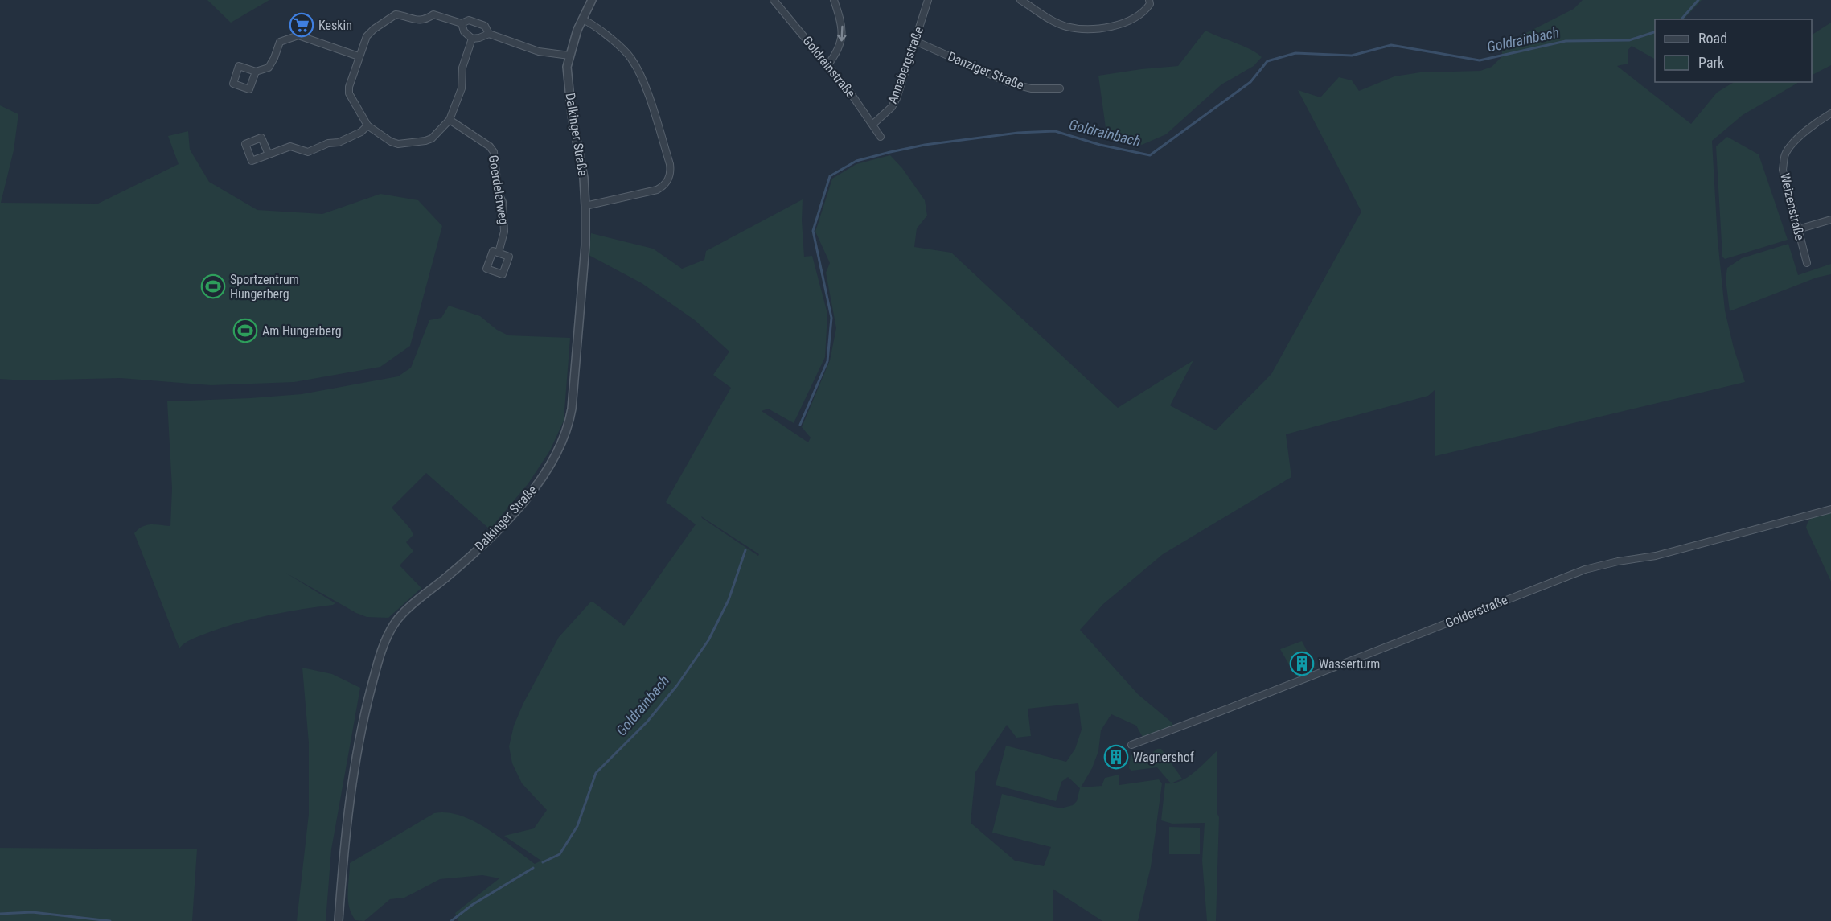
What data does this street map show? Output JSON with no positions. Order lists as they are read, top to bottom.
{
  "streets": {
    "street": [
      "Annabergstraße",
      "Goldrainstraße",
      "Danziger Straße",
      "Dalkinger Straße",
      "Goerdelerweg",
      "Weizenstraße",
      "Golderstraße"
    ]
  },
  "crossings": [
    ["Annabergstraße", "Goldrainstraße"],
    ["Annabergstraße", "Danziger Straße"]
  ],
  "water": ["Goldrainbach"],
  "places": {
    "supermarket": ["Keskin"],
    "sports": ["Sportzentrum Hungerberg", "Am Hungerberg"],
    "building": ["Wasserturm", "Wagnershof"]
  },
  "legend": ["Road", "Park"]
}
